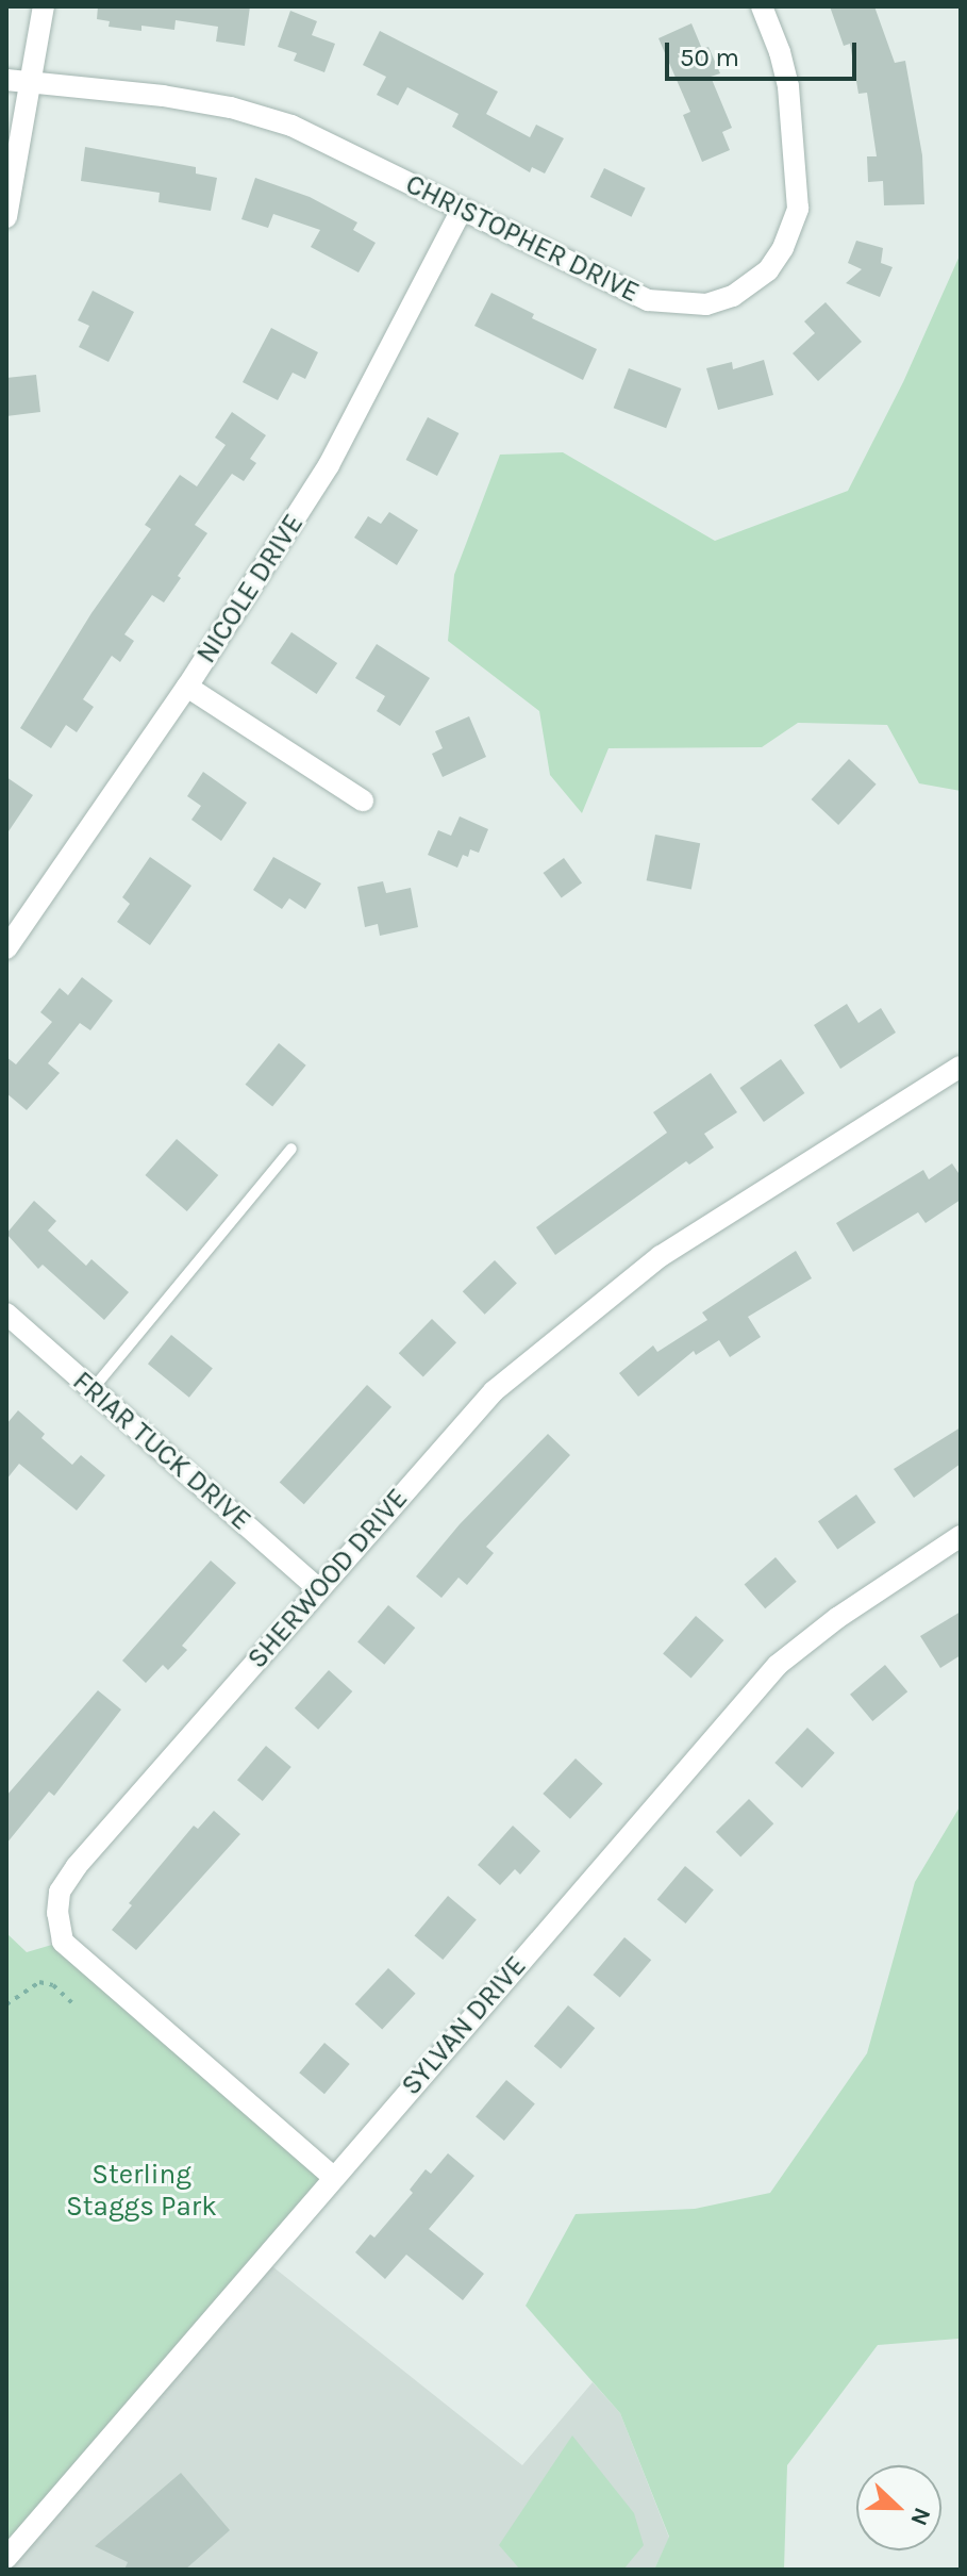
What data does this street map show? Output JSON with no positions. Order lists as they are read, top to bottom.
{
  "streets": {
    "street": [
      "CHRISTOPHER DRIVE",
      "NICOLE DRIVE",
      "FRIAR TUCK DRIVE",
      "SHERWOOD DRIVE",
      "SYLVAN DRIVE"
    ]
  },
  "crossings": [
    ["CHRISTOPHER DRIVE", "NICOLE DRIVE"],
    ["FRIAR TUCK DRIVE", "SHERWOOD DRIVE"],
    ["SHERWOOD DRIVE", "SYLVAN DRIVE"]
  ],
  "parks": ["Sterling Staggs Park"],
  "scale_bar": "50 m",
  "north": "right"
}
